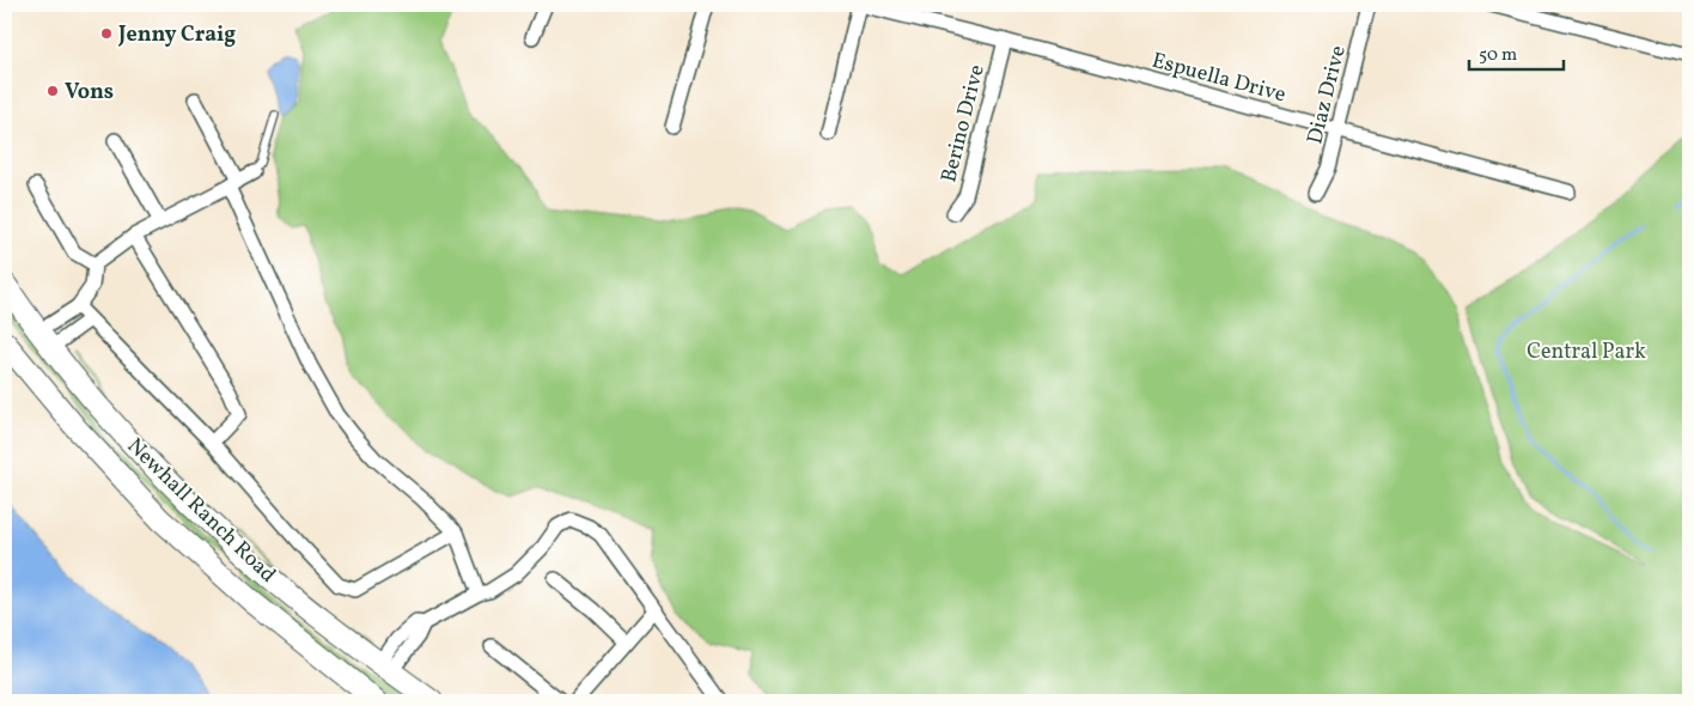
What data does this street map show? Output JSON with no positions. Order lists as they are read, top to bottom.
{
  "streets": {
    "main road": ["Newhall Ranch Road"],
    "street": ["Espuella Drive", "Diaz Drive", "Berino Drive"]
  },
  "crossings": [
    ["Espuella Drive", "Diaz Drive"],
    ["Espuella Drive", "Berino Drive"]
  ],
  "parks": ["Central Park"],
  "places": ["Jenny Craig", "Vons"],
  "scale_bar": "50 m"
}
